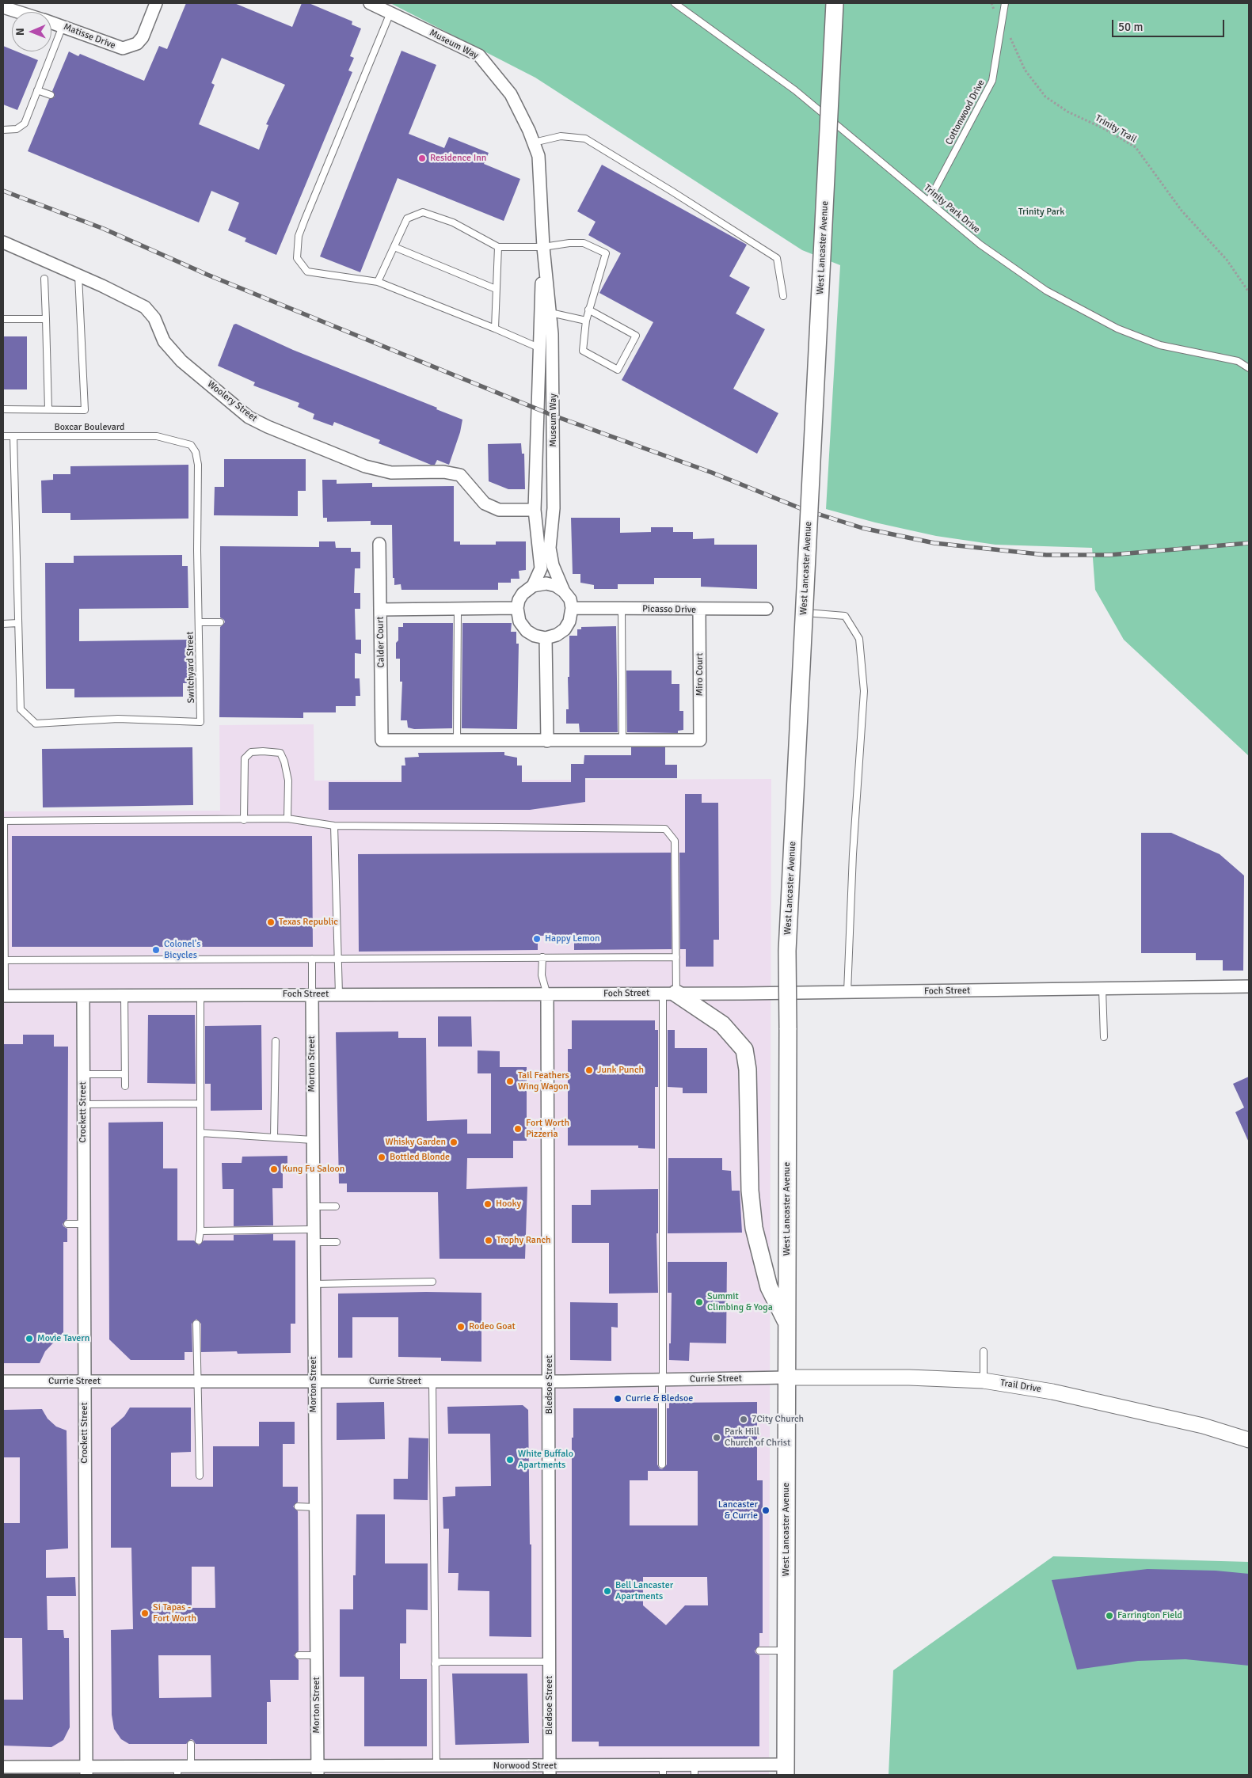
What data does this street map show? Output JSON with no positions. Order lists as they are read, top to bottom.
{
  "streets": {
    "main road": ["West Lancaster Avenue"],
    "street": [
      "Matisse Drive",
      "Museum Way",
      "Woolery Street",
      "Picasso Drive",
      "Calder Court",
      "Miro Court",
      "Foch Street",
      "Morton Street",
      "Crockett Street",
      "Currie Street",
      "Bledsoe Street",
      "Trail Drive",
      "Norwood Street"
    ],
    "lane": [
      "Cottonwood Drive",
      "Trinity Park Drive",
      "Boxcar Boulevard",
      "Switchyard Street"
    ],
    "path": ["Trinity Trail"]
  },
  "crossings": [
    ["Museum Way", "Woolery Street"],
    ["Museum Way", "Picasso Drive"],
    ["Cottonwood Drive", "Trinity Trail"],
    ["Cottonwood Drive", "Trinity Park Drive"],
    ["West Lancaster Avenue", "Currie Street"],
    ["West Lancaster Avenue", "Trail Drive"],
    ["West Lancaster Avenue", "Norwood Street"],
    ["Boxcar Boulevard", "Switchyard Street"],
    ["Picasso Drive", "Miro Court"],
    ["Foch Street", "Morton Street"],
    ["Foch Street", "Crockett Street"],
    ["Foch Street", "Bledsoe Street"],
    ["Morton Street", "Currie Street"],
    ["Morton Street", "Norwood Street"],
    ["Crockett Street", "Currie Street"],
    ["Crockett Street", "Norwood Street"],
    ["Currie Street", "Bledsoe Street"],
    ["Currie Street", "Trail Drive"],
    ["Bledsoe Street", "Norwood Street"]
  ],
  "parks": ["Trinity Park"],
  "places": [
    "Residence Inn",
    "Texas Republic",
    "Happy Lemon",
    "Colonel's Bicycles",
    "Junk Punch",
    "Tail Feathers Wing Wagon",
    "Fort Worth Pizzeria",
    "Whisky Garden",
    "Bottled Blonde",
    "Kung Fu Saloon",
    "Hooky",
    "Trophy Ranch",
    "Summit Climbing & Yoga",
    "Rodeo Goat",
    "Movie Tavern",
    "Currie & Bledsoe",
    "7City Church",
    "Park Hill Church of Christ",
    "White Buffalo Apartments",
    "Lancaster & Currie",
    "Bell Lancaster Apartments",
    "Si Tapas - Fort Worth",
    "Farrington Field"
  ],
  "scale_bar": "50 m",
  "north": "left"
}
